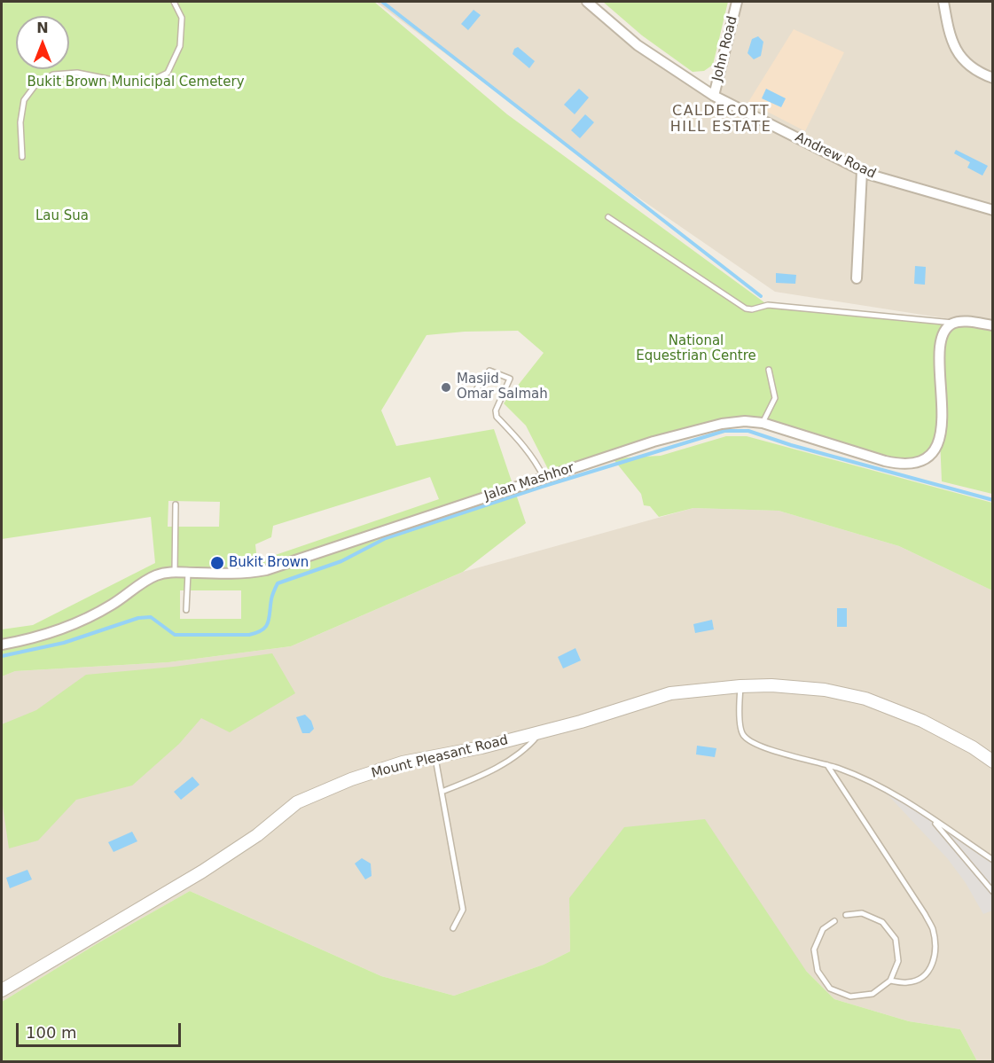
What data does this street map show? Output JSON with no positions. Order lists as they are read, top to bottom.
{
  "streets": {
    "street": [
      "John Road",
      "Andrew Road",
      "Jalan Mashhor",
      "Mount Pleasant Road"
    ]
  },
  "crossings": [
    ["John Road", "Andrew Road"]
  ],
  "districts": ["CALDECOTT HILL ESTATE"],
  "parks": ["Bukit Brown Municipal Cemetery", "Lau Sua", "National Equestrian Centre"],
  "places": ["Masjid Omar Salmah", "Bukit Brown"],
  "scale_bar": "100 m",
  "north": "top"
}
